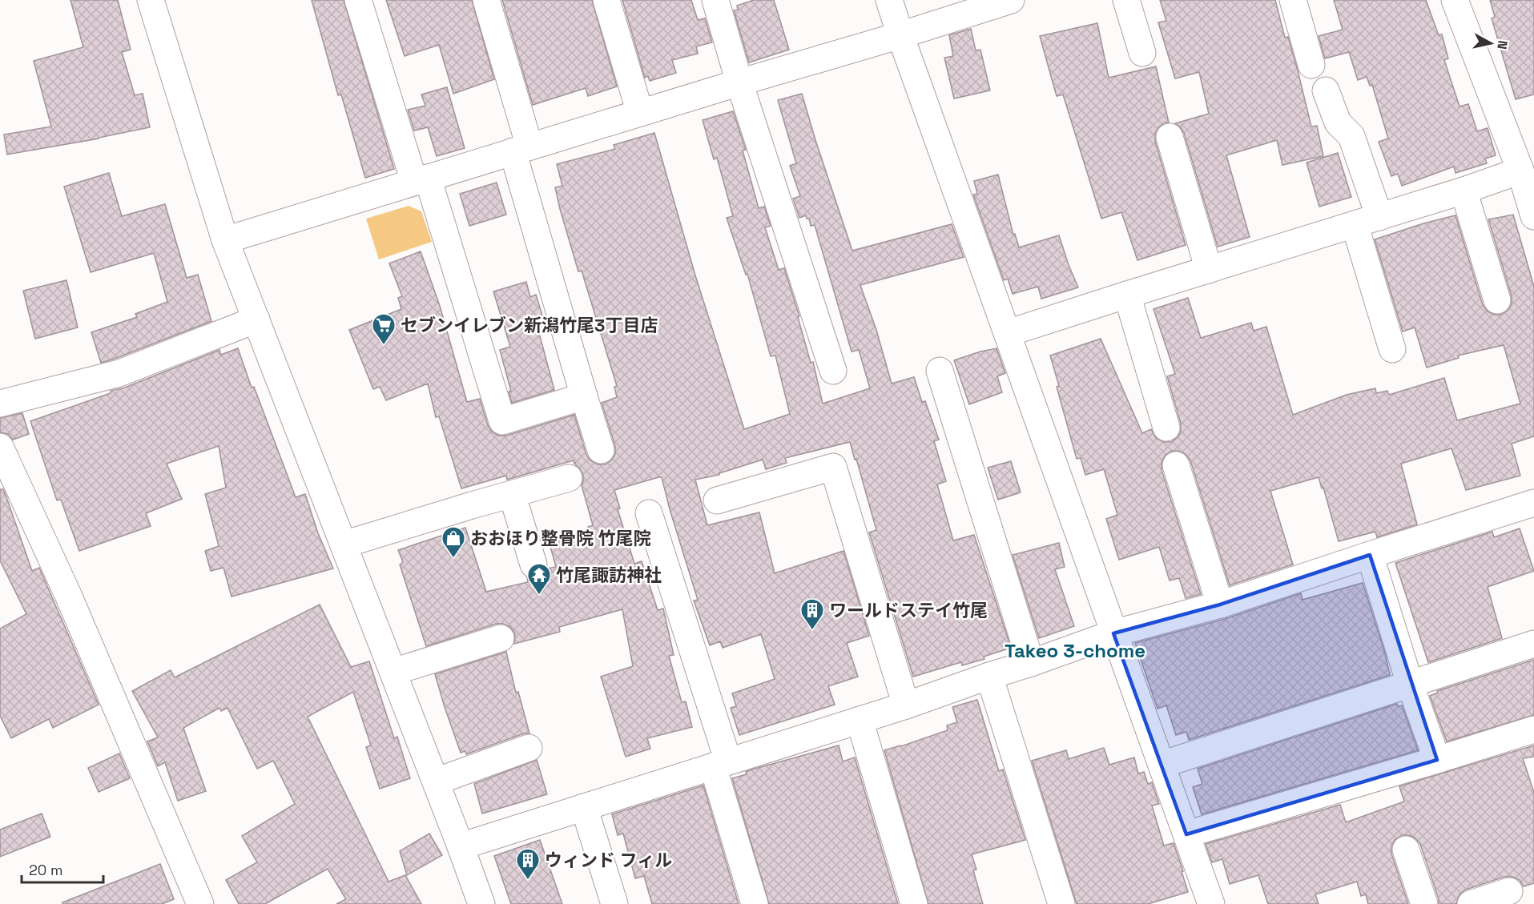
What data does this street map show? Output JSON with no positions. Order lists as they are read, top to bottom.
{
  "districts": ["Takeo 3-chome"],
  "places": {
    "supermarket": ["セブンイレブン新潟竹尾3丁目店"],
    "shop": ["おおほり整骨院 竹尾院"],
    "temple": ["竹尾諏訪神社"],
    "building": ["ワールドステイ竹尾", "ウィンド フィル"]
  },
  "scale_bar": "20 m",
  "north": "right"
}
